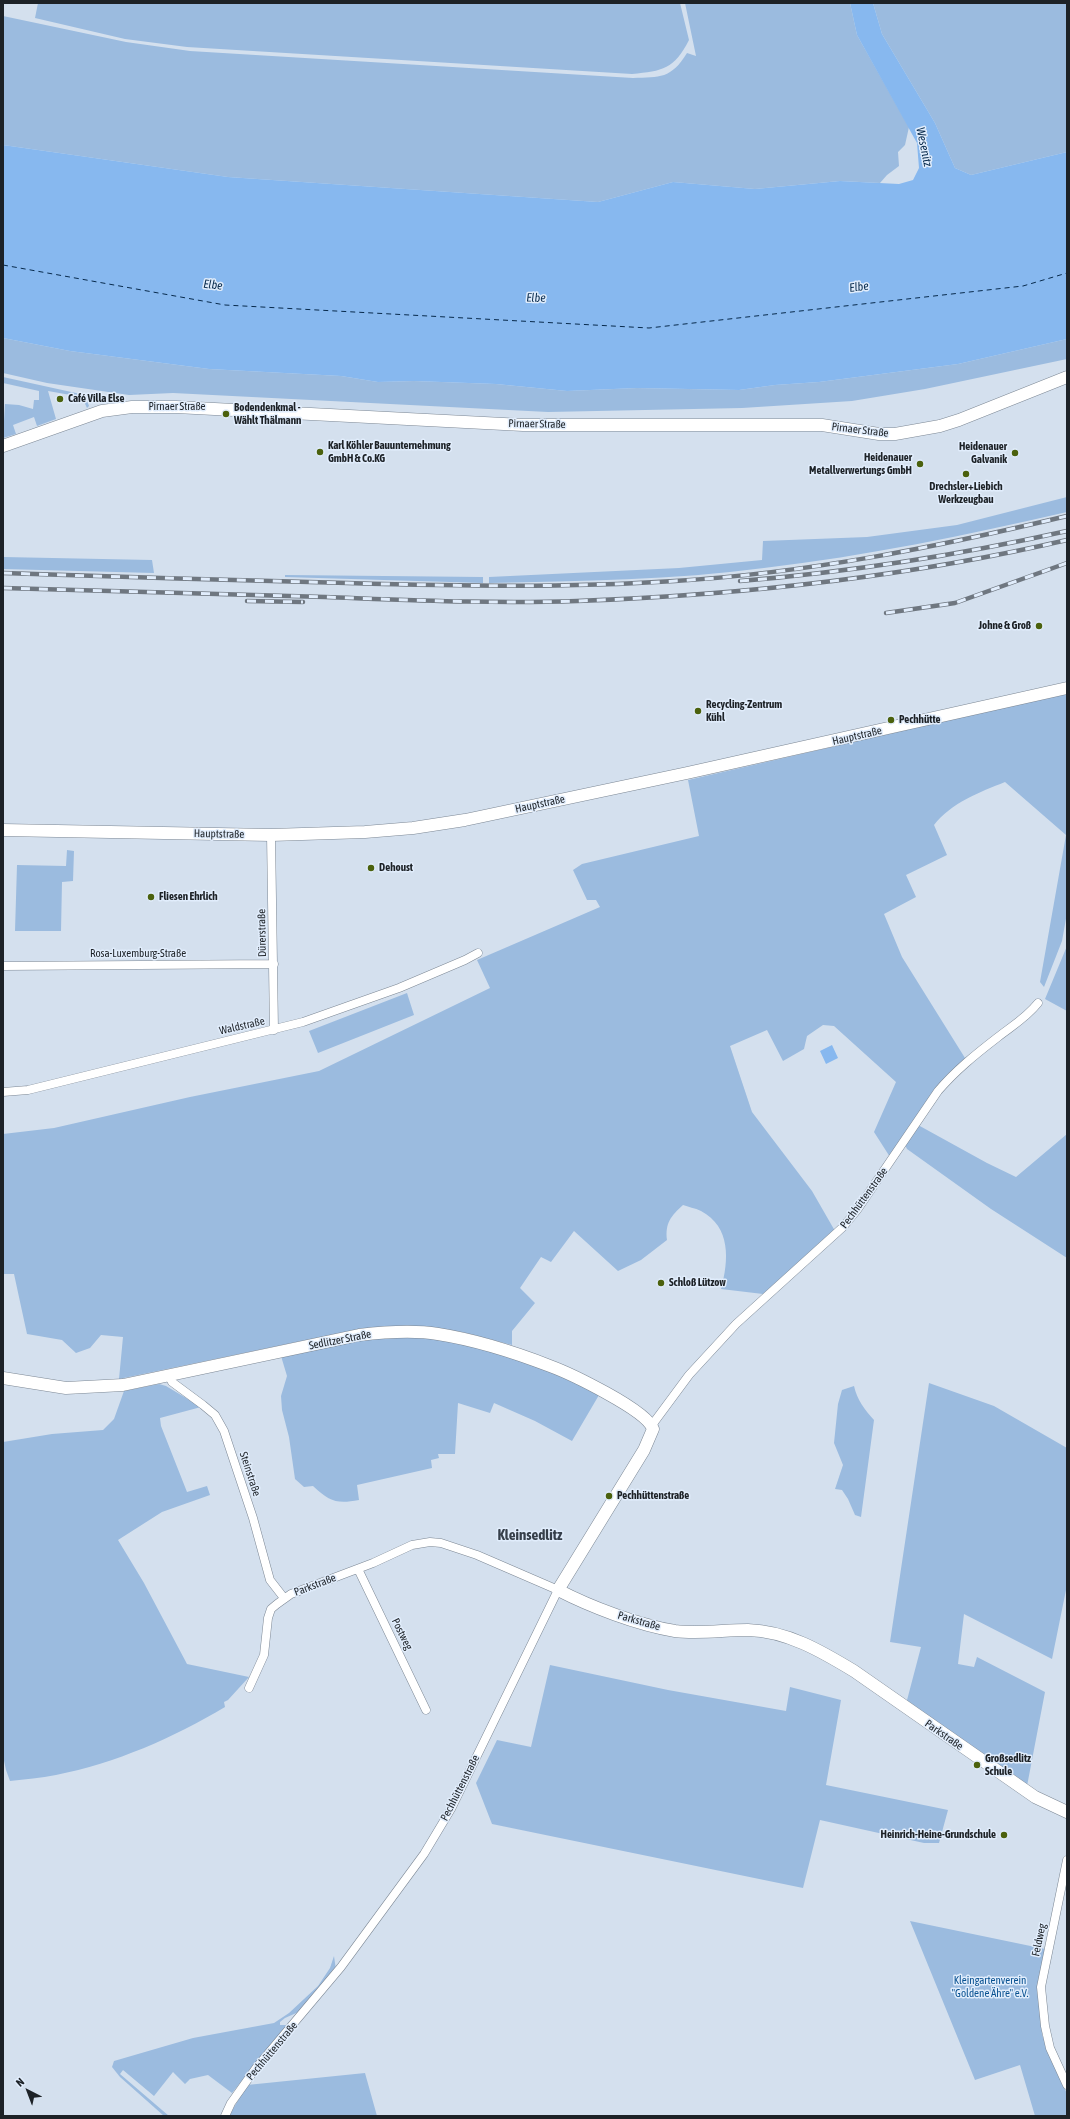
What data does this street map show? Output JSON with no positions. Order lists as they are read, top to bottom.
{
  "streets": {
    "street": [
      "Pirnaer Straße",
      "Hauptstraße",
      "Dürerstraße",
      "Rosa-Luxemburg-Straße",
      "Waldstraße",
      "Pechhüttenstraße",
      "Sedlitzer Straße",
      "Steinstraße",
      "Parkstraße",
      "Postweg",
      "Feldweg"
    ]
  },
  "crossings": [
    ["Hauptstraße", "Dürerstraße"],
    ["Dürerstraße", "Rosa-Luxemburg-Straße"],
    ["Dürerstraße", "Waldstraße"],
    ["Pechhüttenstraße", "Sedlitzer Straße"],
    ["Pechhüttenstraße", "Parkstraße"],
    ["Sedlitzer Straße", "Steinstraße"],
    ["Steinstraße", "Parkstraße"],
    ["Parkstraße", "Postweg"]
  ],
  "districts": ["Kleinsedlitz"],
  "water": ["Wesenitz", "Elbe"],
  "parks": ["Kleingartenverein \"Goldene Ähre\" e.V."],
  "places": [
    "Café Villa Else",
    "Bodendenkmal - Wählt Thälmann",
    "Karl Köhler Bauunternehmung GmbH & Co.KG",
    "Heidenauer Galvanik",
    "Heidenauer Metallverwertungs GmbH",
    "Drechsler+Liebich Werkzeugbau",
    "Johne & Groß",
    "Recycling-Zentrum Kühl",
    "Pechhütte",
    "Dehoust",
    "Fliesen Ehrlich",
    "Schloß Lützow",
    "Pechhüttenstraße",
    "Großsedlitz Schule",
    "Heinrich-Heine-Grundschule"
  ],
  "north": "top left"
}
